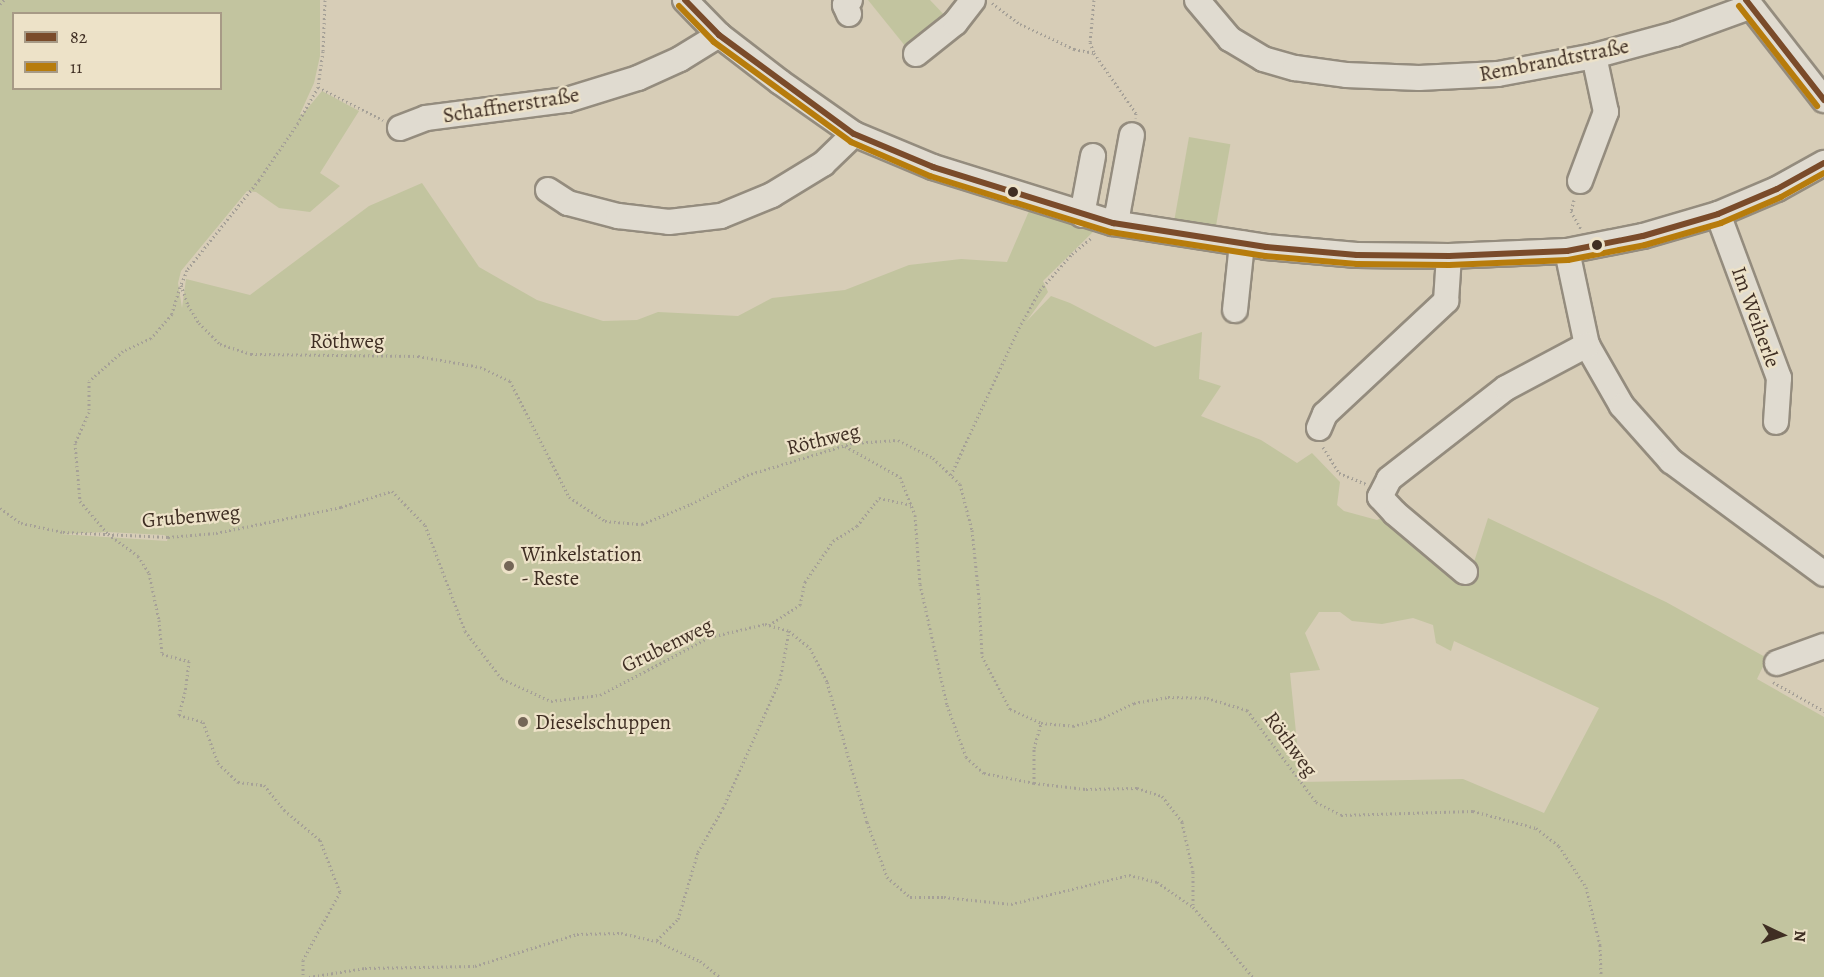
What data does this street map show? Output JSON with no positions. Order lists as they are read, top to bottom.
{
  "streets": {
    "street": ["Rembrandtstraße", "Schaffnerstraße", "Im Weiherle"],
    "path": ["Röthweg", "Grubenweg"]
  },
  "places": ["Winkelstation - Reste", "Dieselschuppen"],
  "lines": ["transit line 82", "transit line 11"],
  "legend": ["82", "11"],
  "north": "right"
}
